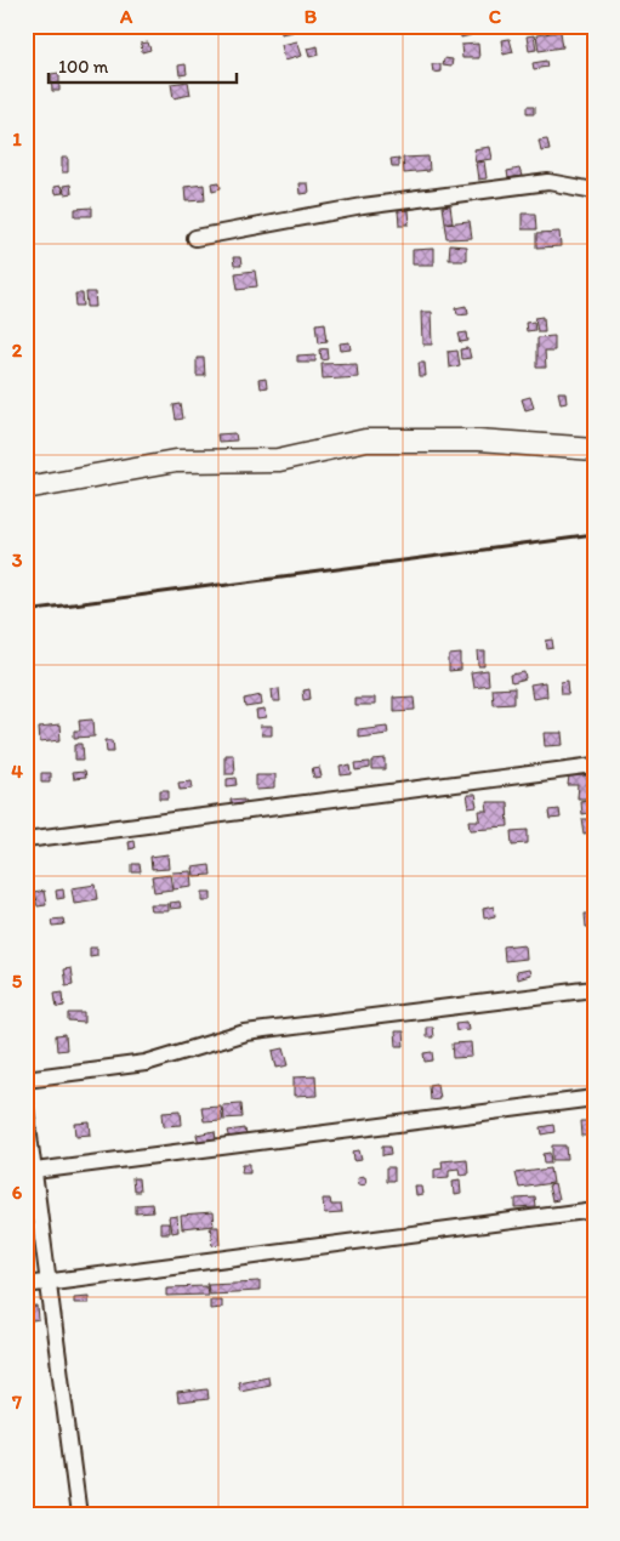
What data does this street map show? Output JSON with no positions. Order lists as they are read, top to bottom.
{
  "scale_bar": "100 m",
  "grid": {
    "columns": ["A", "B", "C"],
    "rows": [
      "1",
      "2",
      "3",
      "4",
      "5",
      "6",
      "7"
    ]
  }
}
